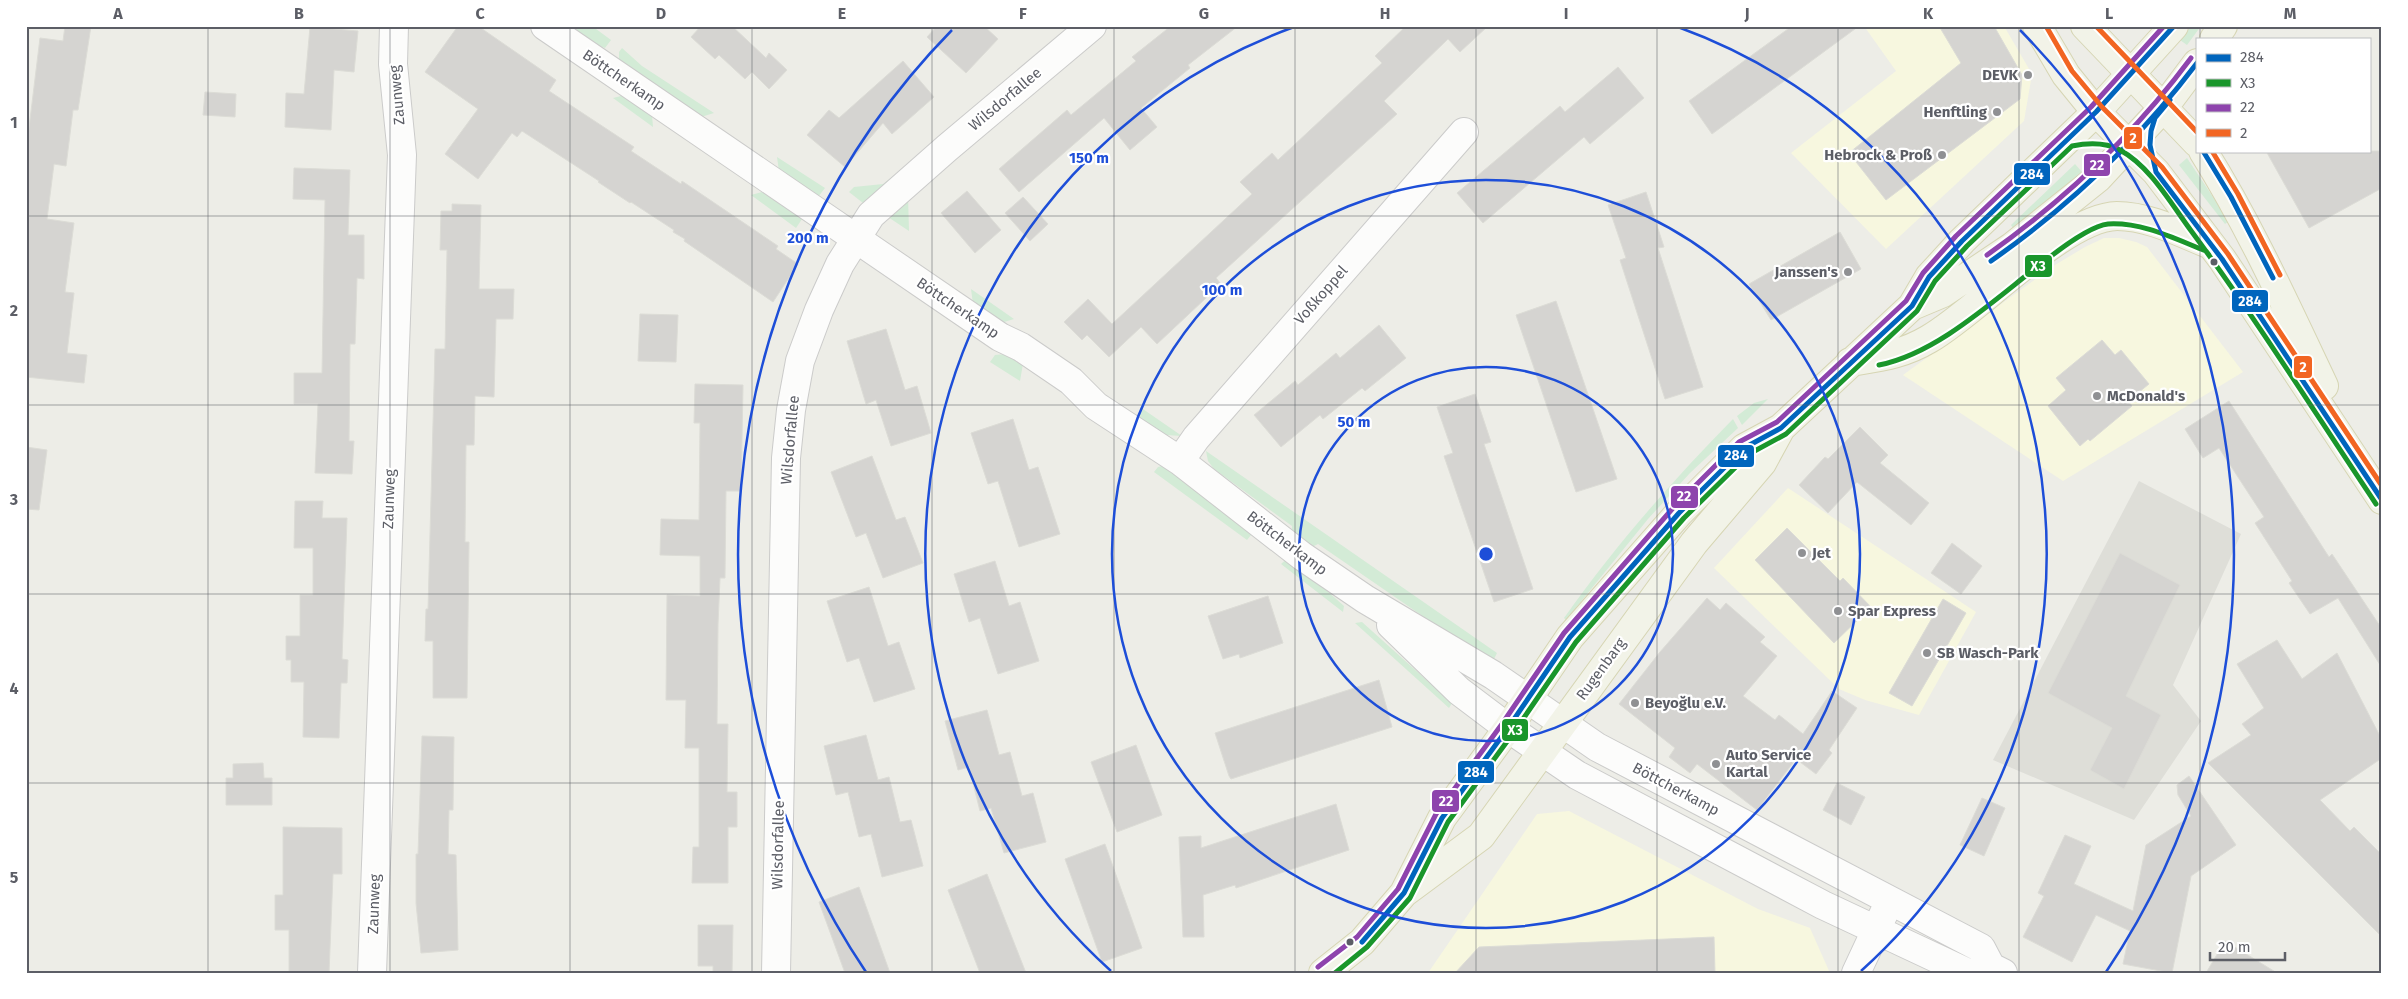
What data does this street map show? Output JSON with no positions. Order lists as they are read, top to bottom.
{
  "streets": {
    "main road": ["Rugenbarg"],
    "street": [
      "Böttcherkamp",
      "Zaunweg",
      "Wilsdorfallee",
      "Voßkoppel"
    ]
  },
  "crossings": [
    ["Böttcherkamp", "Wilsdorfallee"],
    ["Böttcherkamp", "Voßkoppel"],
    ["Böttcherkamp", "Rugenbarg"]
  ],
  "places": [
    "DEVK",
    "Henftling",
    "Hebrock & Proß",
    "Janssen's",
    "McDonald's",
    "Jet",
    "Spar Express",
    "SB Wasch-Park",
    "Beyoğlu e.V.",
    "Auto Service Kartal"
  ],
  "lines": [
    "transit line 284",
    "transit line 22",
    "transit line 2",
    "transit line X3"
  ],
  "legend": [
    "284",
    "X3",
    "22",
    "2"
  ],
  "scale_bar": "20 m",
  "grid": {
    "columns": [
      "A",
      "B",
      "C",
      "D",
      "E",
      "F",
      "G",
      "H",
      "I",
      "J",
      "K",
      "L",
      "M"
    ],
    "rows": [
      "1",
      "2",
      "3",
      "4",
      "5"
    ]
  },
  "rings": [
    "150 m",
    "200 m",
    "100 m",
    "50 m"
  ]
}
